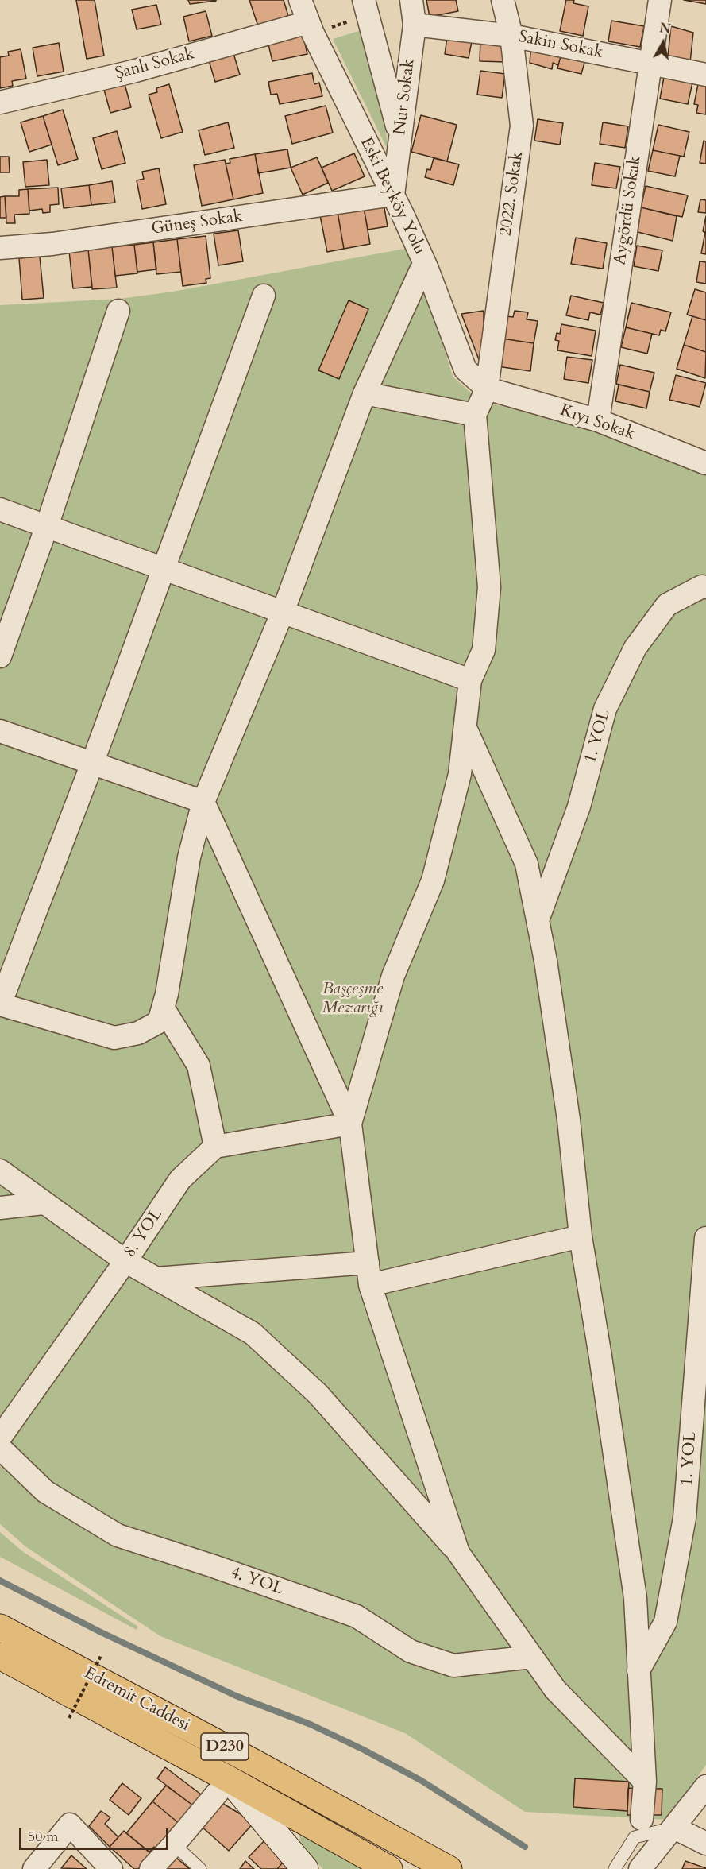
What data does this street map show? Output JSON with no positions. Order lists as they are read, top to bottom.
{
  "streets": {
    "highway": ["Edremit Caddesi", "D230"],
    "street": [
      "Sakin Sokak",
      "Şanlı Sokak",
      "Nur Sokak",
      "2022. Sokak",
      "Eski Beyköy Yolu",
      "Aygördü Sokak",
      "Güneş Sokak",
      "Kıyı Sokak",
      "1. YOL",
      "8. YOL",
      "4. YOL"
    ]
  },
  "crossings": [
    ["Sakin Sokak", "Nur Sokak"],
    ["Sakin Sokak", "2022. Sokak"],
    ["Sakin Sokak", "Aygördü Sokak"],
    ["Şanlı Sokak", "Eski Beyköy Yolu"],
    ["Nur Sokak", "Eski Beyköy Yolu"],
    ["Nur Sokak", "Güneş Sokak"],
    ["2022. Sokak", "Eski Beyköy Yolu"],
    ["2022. Sokak", "Kıyı Sokak"],
    ["Eski Beyköy Yolu", "Güneş Sokak"],
    ["Eski Beyköy Yolu", "Kıyı Sokak"],
    ["Aygördü Sokak", "Kıyı Sokak"]
  ],
  "parks": ["Başçeşme Mezarığı"],
  "scale_bar": "50 m",
  "north": "top"
}
